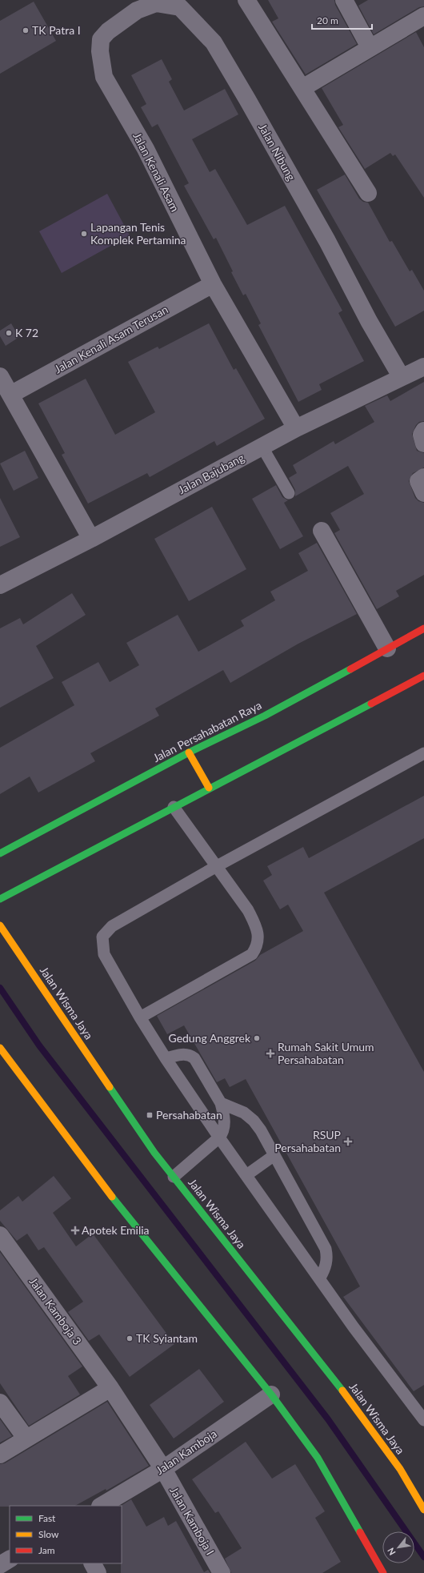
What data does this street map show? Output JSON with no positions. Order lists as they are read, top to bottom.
{
  "streets": {
    "street": [
      "Jalan Nibung",
      "Jalan Kenali Asam",
      "Jalan Kenali Asam Terusan",
      "Jalan Bajubang",
      "Jalan Persahabatan Raya",
      "Jalan Wisma Jaya",
      "Jalan Kamboja 3",
      "Jalan Kamboja",
      "Jalan Kamboja I"
    ]
  },
  "crossings": [
    ["Jalan Nibung", "Jalan Kenali Asam"],
    ["Jalan Nibung", "Jalan Bajubang"],
    ["Jalan Kenali Asam", "Jalan Kenali Asam Terusan"],
    ["Jalan Kenali Asam", "Jalan Bajubang"],
    ["Jalan Kamboja 3", "Jalan Kamboja"],
    ["Jalan Kamboja 3", "Jalan Kamboja I"],
    ["Jalan Kamboja", "Jalan Kamboja I"]
  ],
  "places": {
    "other": [
      "TK Patra I",
      "Lapangan Tenis Komplek Pertamina",
      "K 72",
      "Gedung Anggrek",
      "TK Syiantam"
    ],
    "health": ["Rumah Sakit Umum Persahabatan", "RSUP Persahabatan", "Apotek Emilia"],
    "transit": ["Persahabatan"]
  },
  "legend": ["Fast", "Slow", "Jam"],
  "scale_bar": "20 m",
  "north": "bottom left"
}
